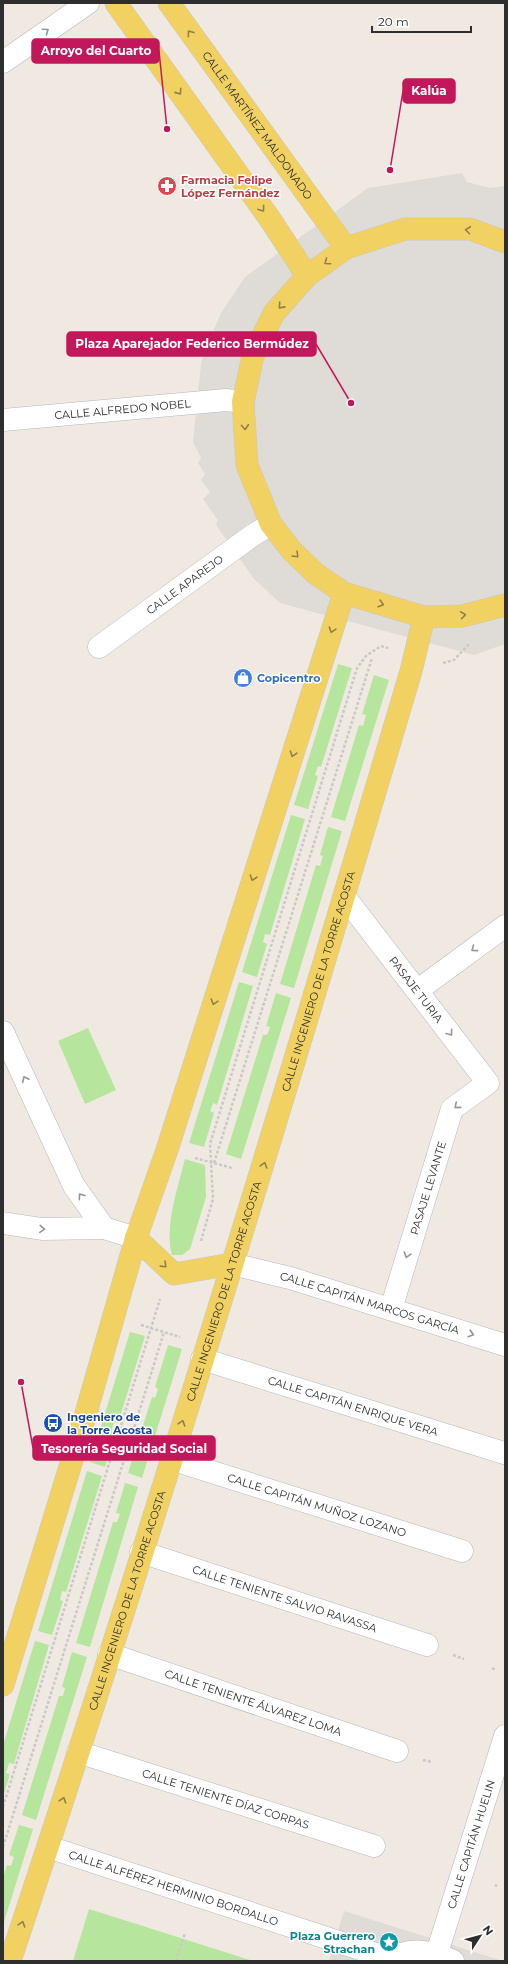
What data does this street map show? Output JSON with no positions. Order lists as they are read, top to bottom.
{
  "streets": {
    "main road": ["CALLE MARTÍNEZ MALDONADO", "CALLE INGENIERO DE LA TORRE ACOSTA"],
    "street": [
      "CALLE ALFREDO NOBEL",
      "CALLE APAREJO",
      "PASAJE TURIA",
      "PASAJE LEVANTE",
      "CALLE CAPITÁN MARCOS GARCÍA",
      "CALLE CAPITÁN ENRIQUE VERA",
      "CALLE CAPITÁN MUÑOZ LOZANO",
      "CALLE TENIENTE SALVIO RAVASSA",
      "CALLE TENIENTE ÁLVAREZ LOMA",
      "CALLE TENIENTE DÍAZ CORPAS",
      "CALLE CAPITÁN HUELIN",
      "CALLE ALFÉREZ HERMINIO BORDALLO"
    ]
  },
  "crossings": [
    ["CALLE INGENIERO DE LA TORRE ACOSTA", "PASAJE TURIA"],
    ["CALLE INGENIERO DE LA TORRE ACOSTA", "CALLE CAPITÁN MARCOS GARCÍA"],
    ["CALLE INGENIERO DE LA TORRE ACOSTA", "CALLE CAPITÁN ENRIQUE VERA"],
    ["CALLE INGENIERO DE LA TORRE ACOSTA", "CALLE CAPITÁN MUÑOZ LOZANO"],
    ["CALLE INGENIERO DE LA TORRE ACOSTA", "CALLE TENIENTE SALVIO RAVASSA"],
    ["CALLE INGENIERO DE LA TORRE ACOSTA", "CALLE TENIENTE ÁLVAREZ LOMA"],
    ["CALLE INGENIERO DE LA TORRE ACOSTA", "CALLE TENIENTE DÍAZ CORPAS"],
    ["CALLE INGENIERO DE LA TORRE ACOSTA", "CALLE ALFÉREZ HERMINIO BORDALLO"],
    ["PASAJE TURIA", "PASAJE LEVANTE"],
    ["PASAJE LEVANTE", "CALLE CAPITÁN MARCOS GARCÍA"]
  ],
  "one_way": ["PASAJE TURIA", "PASAJE LEVANTE", "CALLE CAPITÁN MARCOS GARCÍA"],
  "places": {
    "other": [
      "Arroyo del Cuarto",
      "Kalúa",
      "Plaza Aparejador Federico Bermúdez",
      "Tesorería Seguridad Social"
    ],
    "pharmacy": ["Farmacia Felipe López Fernández"],
    "shop": ["Copicentro"],
    "bus stop": ["Ingeniero de la Torre Acosta"],
    "place": ["Plaza Guerrero Strachan"]
  },
  "scale_bar": "20 m",
  "north": "top right"
}
